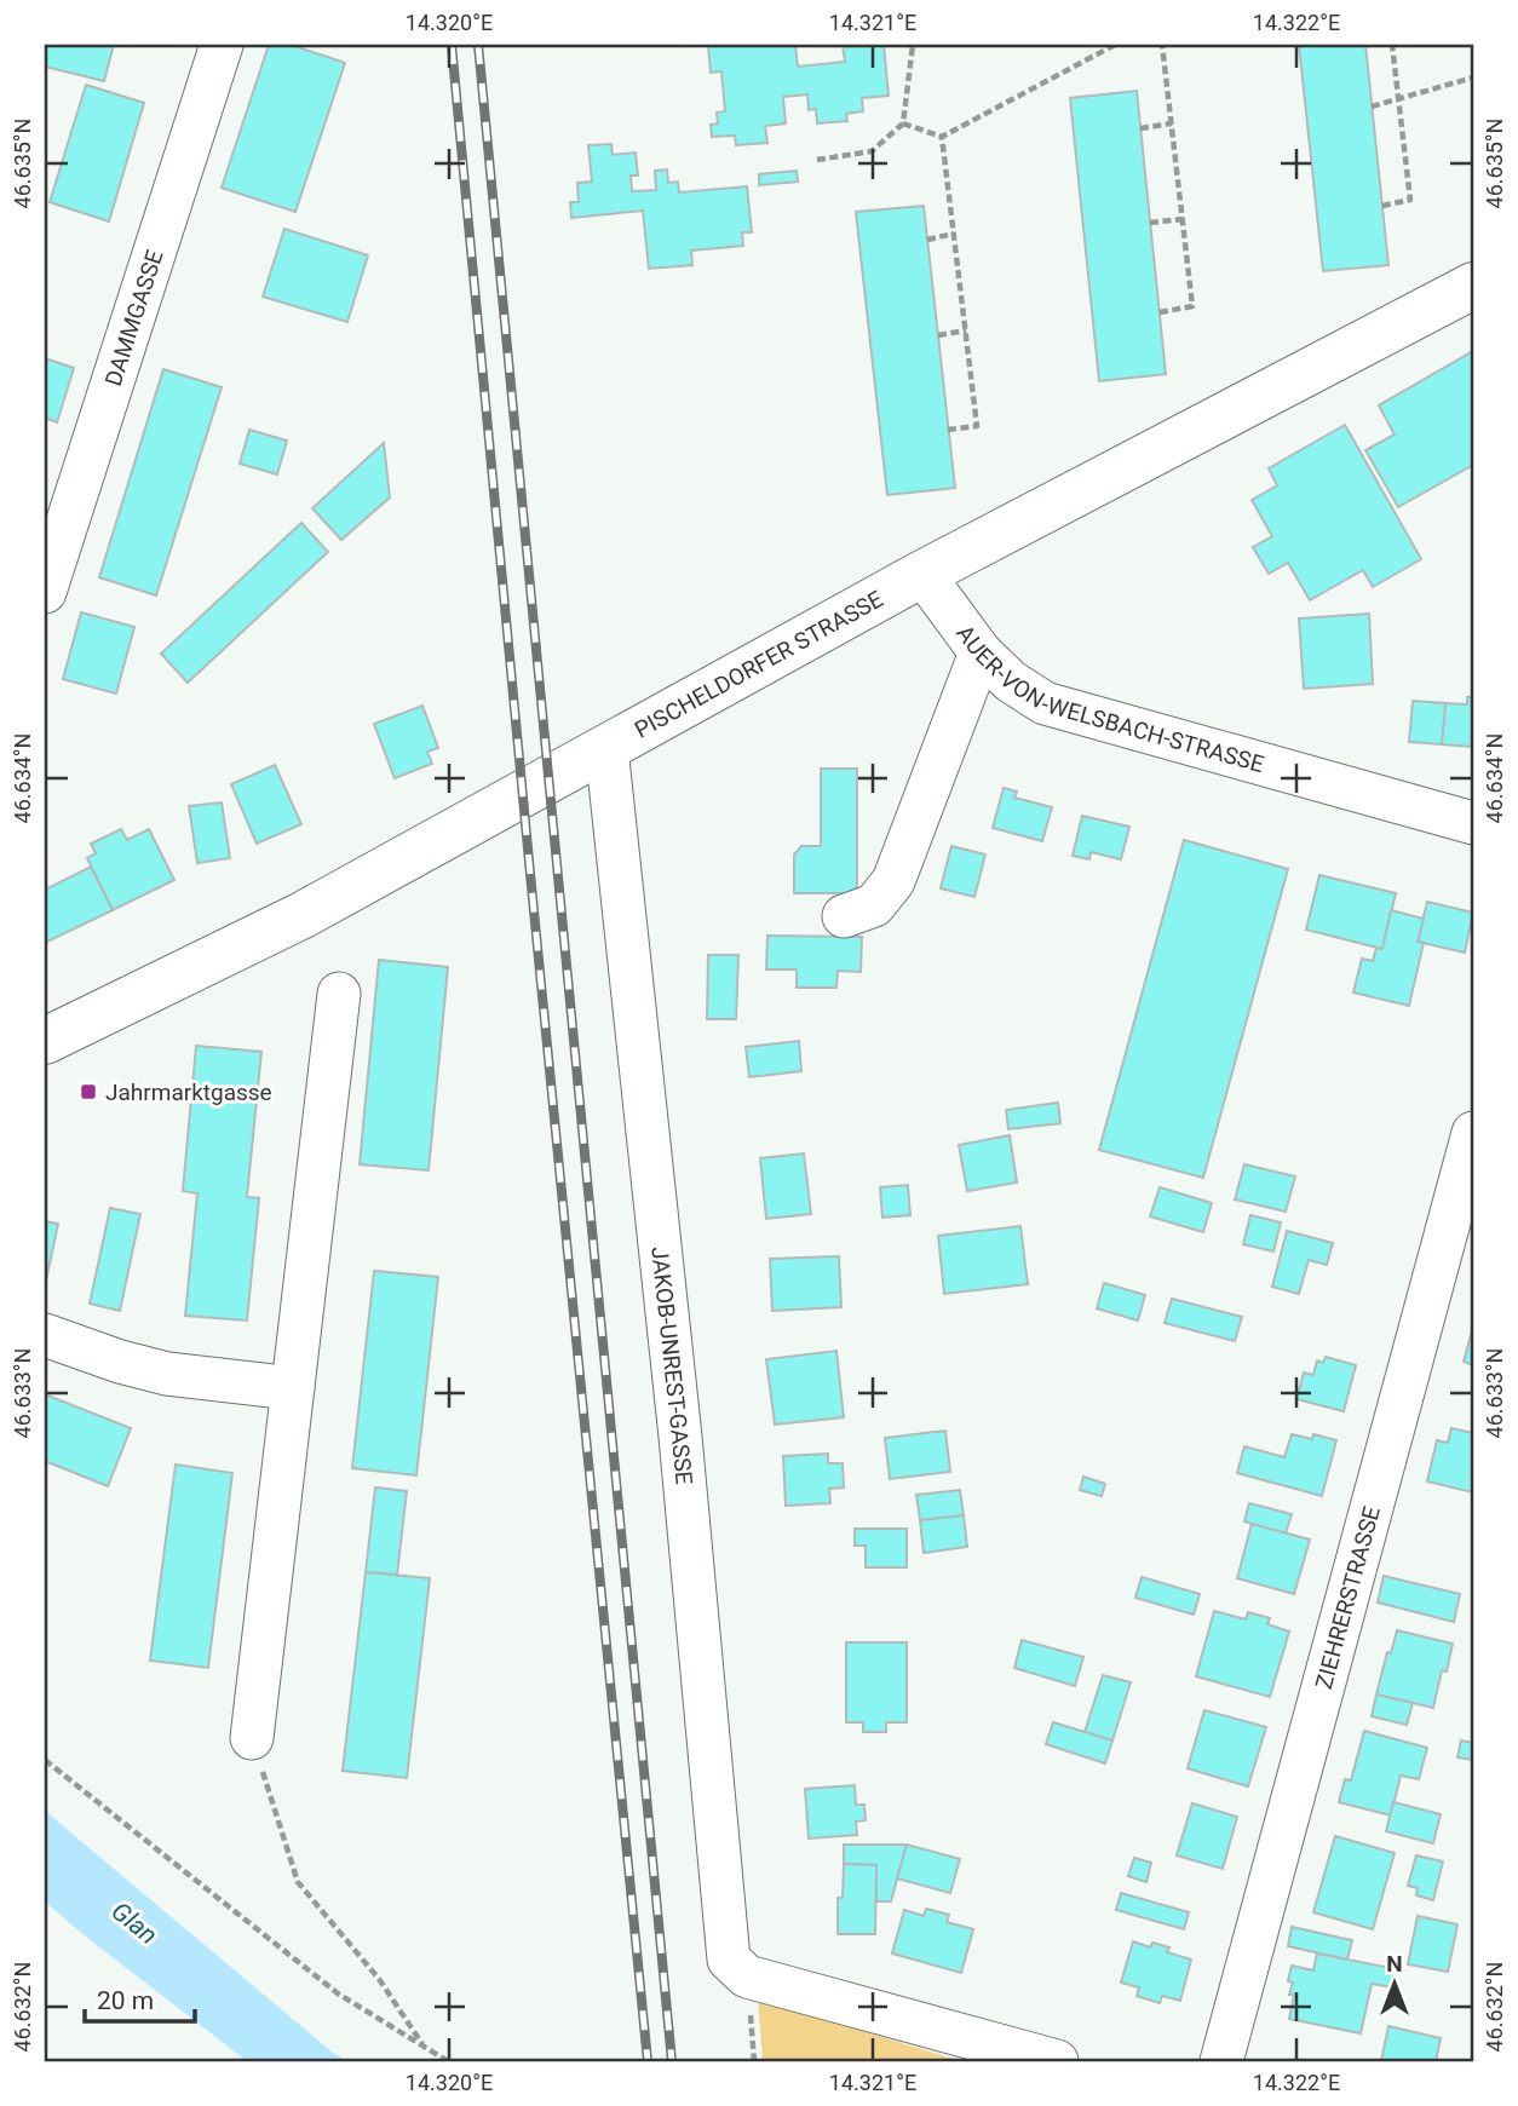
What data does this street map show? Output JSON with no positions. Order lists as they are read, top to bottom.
{
  "streets": {
    "main road": ["PISCHELDORFER STRASSE"],
    "street": [
      "DAMMGASSE",
      "AUER-VON-WELSBACH-STRASSE",
      "JAKOB-UNREST-GASSE",
      "ZIEHRERSTRASSE"
    ]
  },
  "crossings": [
    ["PISCHELDORFER STRASSE", "AUER-VON-WELSBACH-STRASSE"],
    ["PISCHELDORFER STRASSE", "JAKOB-UNREST-GASSE"]
  ],
  "water": ["Glan"],
  "places": {
    "transit": ["Jahrmarktgasse"]
  },
  "scale_bar": "20 m",
  "north": "top",
  "coordinates": [
    "14.320°E",
    "14.321°E",
    "14.322°E",
    "46.635°N",
    "46.634°N",
    "46.633°N",
    "46.632°N"
  ]
}
